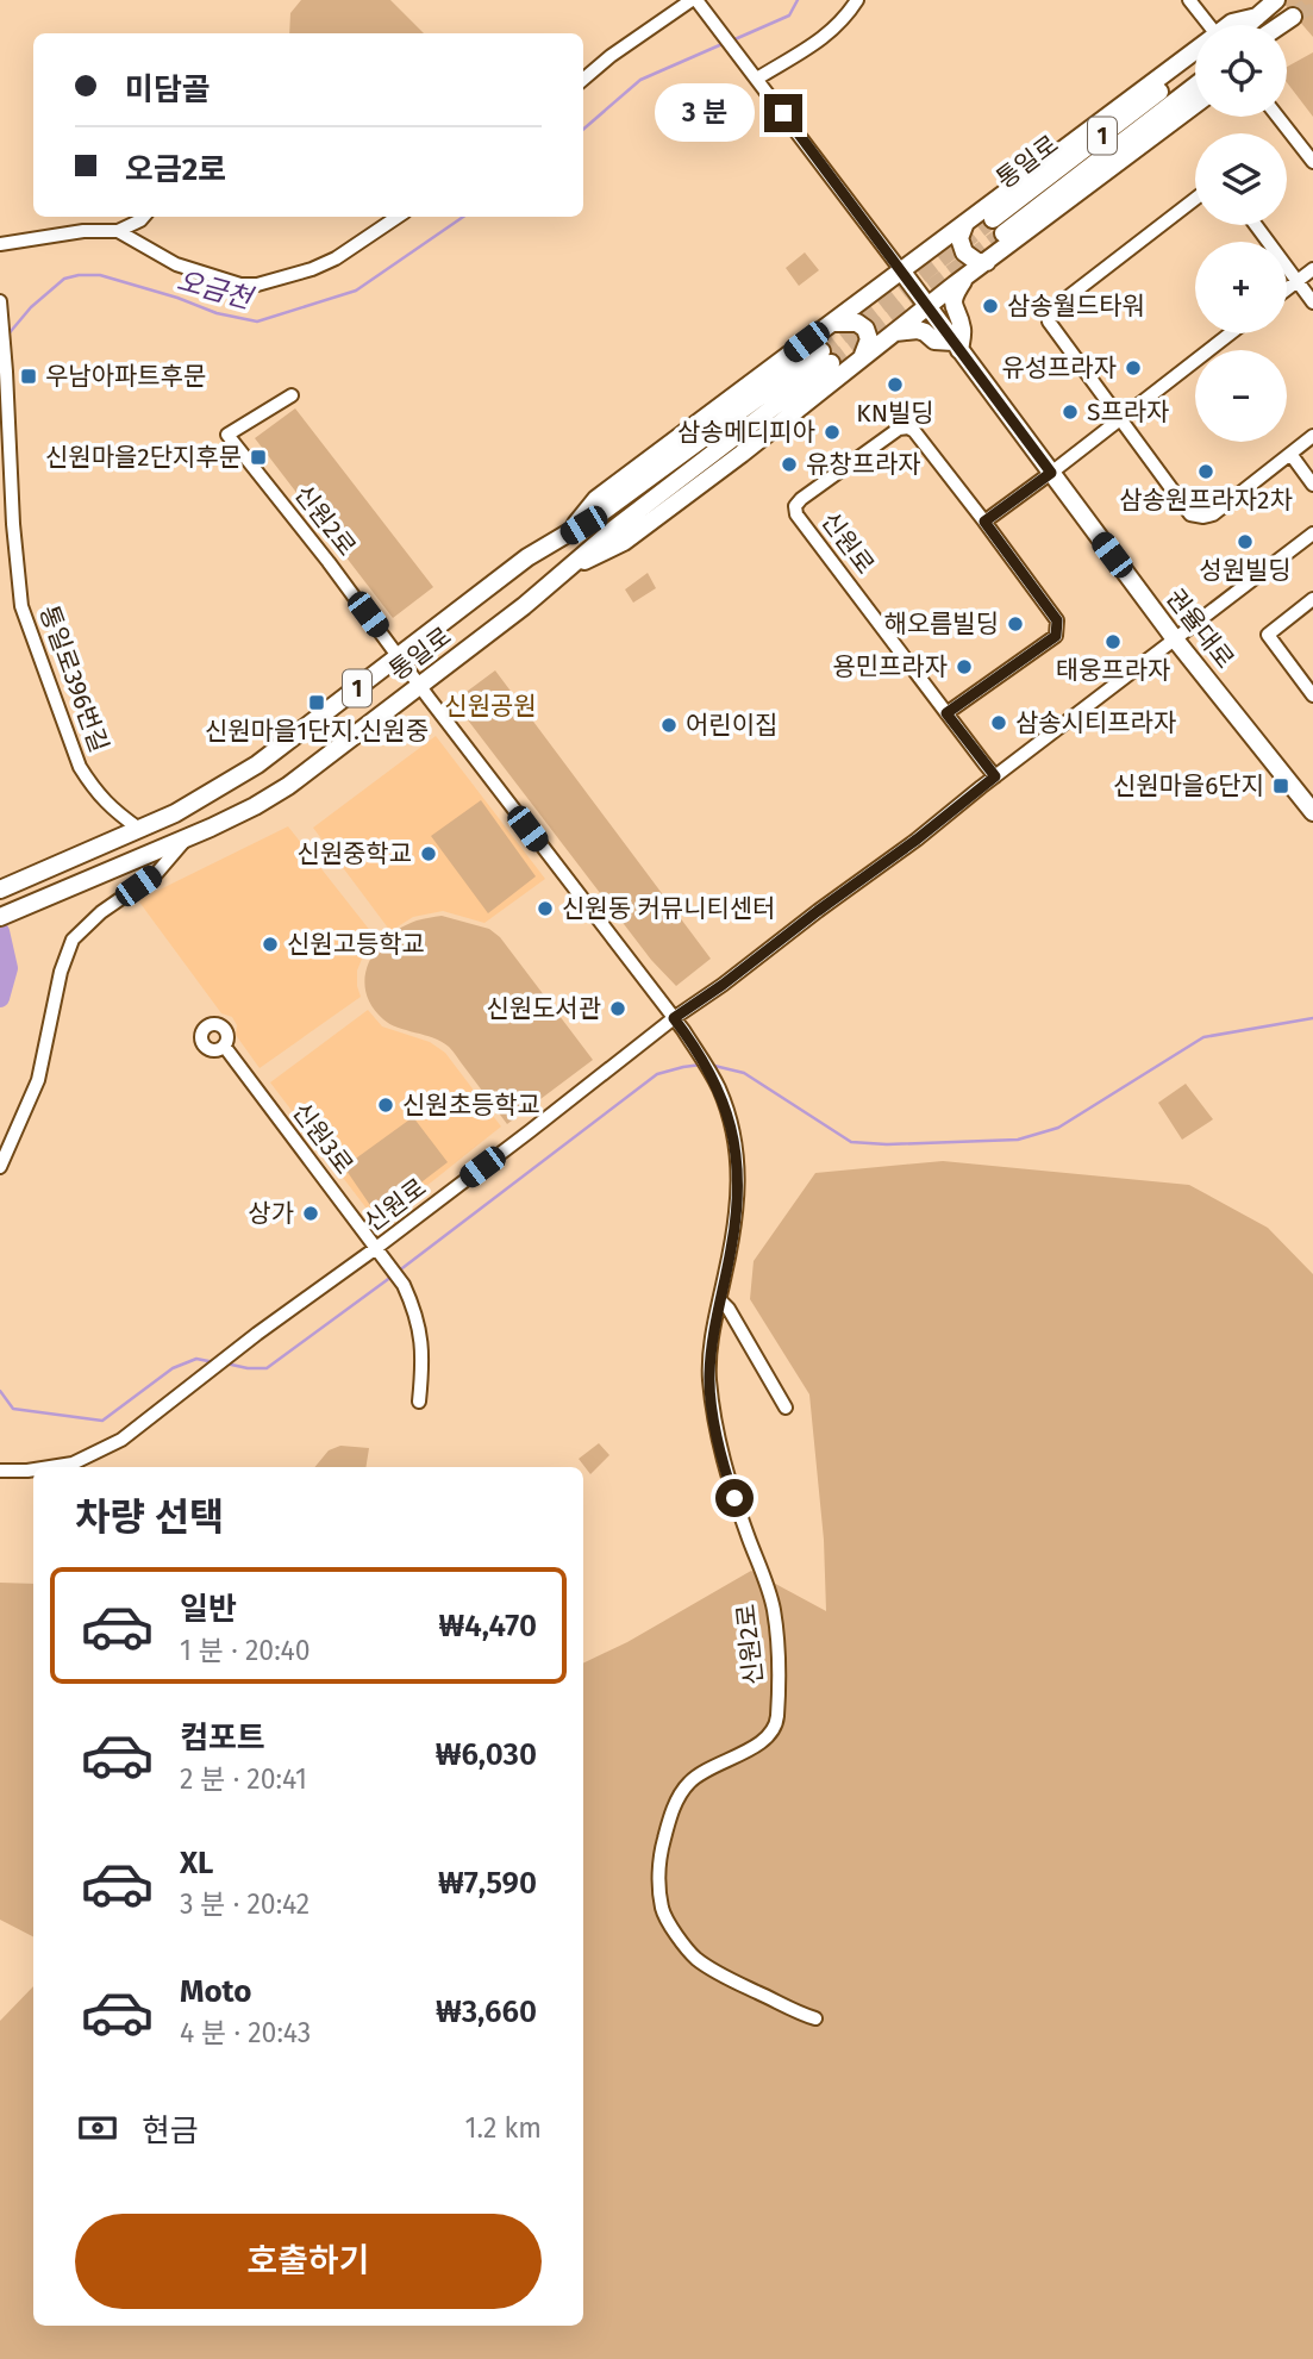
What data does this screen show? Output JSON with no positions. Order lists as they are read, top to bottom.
{
  "streets": {
    "main road": ["1", "통일로", "권율대로"],
    "street": [
      "신원2로",
      "신원로",
      "통일로396번길",
      "신원3로"
    ]
  },
  "crossings": [
    ["통일로", "신원2로"],
    ["통일로", "통일로396번길"],
    ["신원2로", "신원로"],
    ["신원로", "권율대로"],
    ["신원로", "신원3로"]
  ],
  "water": ["오금천"],
  "parks": ["신원공원"],
  "places": {
    "other": [
      "삼송월드타워",
      "유성프라자",
      "KN빌딩",
      "S프라자",
      "삼송메디피아",
      "유창프라자",
      "삼송원프라자2차",
      "성원빌딩",
      "해오름빌딩",
      "태웅프라자",
      "용민프라자",
      "삼송시티프라자",
      "어린이집",
      "신원중학교",
      "신원동 커뮤니티센터",
      "신원고등학교",
      "신원도서관",
      "신원초등학교",
      "상가"
    ],
    "transit": [
      "우남아파트후문",
      "신원마을2단지후문",
      "신원마을1단지.신원중",
      "신원마을6단지"
    ]
  },
  "page": {
    "map_buttons": ["+", "−"],
    "banner": ["미담골", "오금2로"],
    "bubble": "3 분",
    "heading": "차량 선택",
    "list": [
      {
        "name": "일반",
        "note": "1 분 · 20:40",
        "value": "₩4,470"
      },
      {
        "name": "컴포트",
        "note": "2 분 · 20:41",
        "value": "₩6,030"
      },
      {
        "name": "XL",
        "note": "3 분 · 20:42",
        "value": "₩7,590"
      },
      {
        "name": "Moto",
        "note": "4 분 · 20:43",
        "value": "₩3,660"
      }
    ],
    "pay": ["현금", "1.2 km"],
    "buttons": "호출하기"
  }
}
